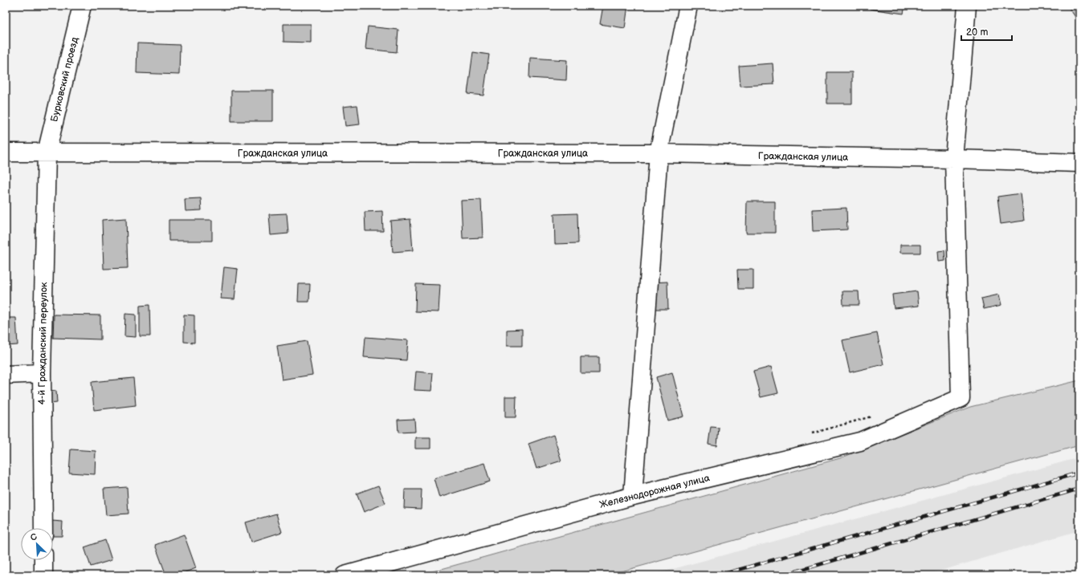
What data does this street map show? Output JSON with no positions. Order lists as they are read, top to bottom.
{
  "streets": {
    "street": [
      "Бурковский проезд",
      "Гражданская улица",
      "4-й Гражданский переулок",
      "Железнодорожная улица"
    ]
  },
  "crossings": [
    ["Бурковский проезд", "Гражданская улица"],
    ["Бурковский проезд", "4-й Гражданский переулок"],
    ["Гражданская улица", "4-й Гражданский переулок"],
    ["Гражданская улица", "Железнодорожная улица"]
  ],
  "scale_bar": "20 m",
  "north": "top left"
}
